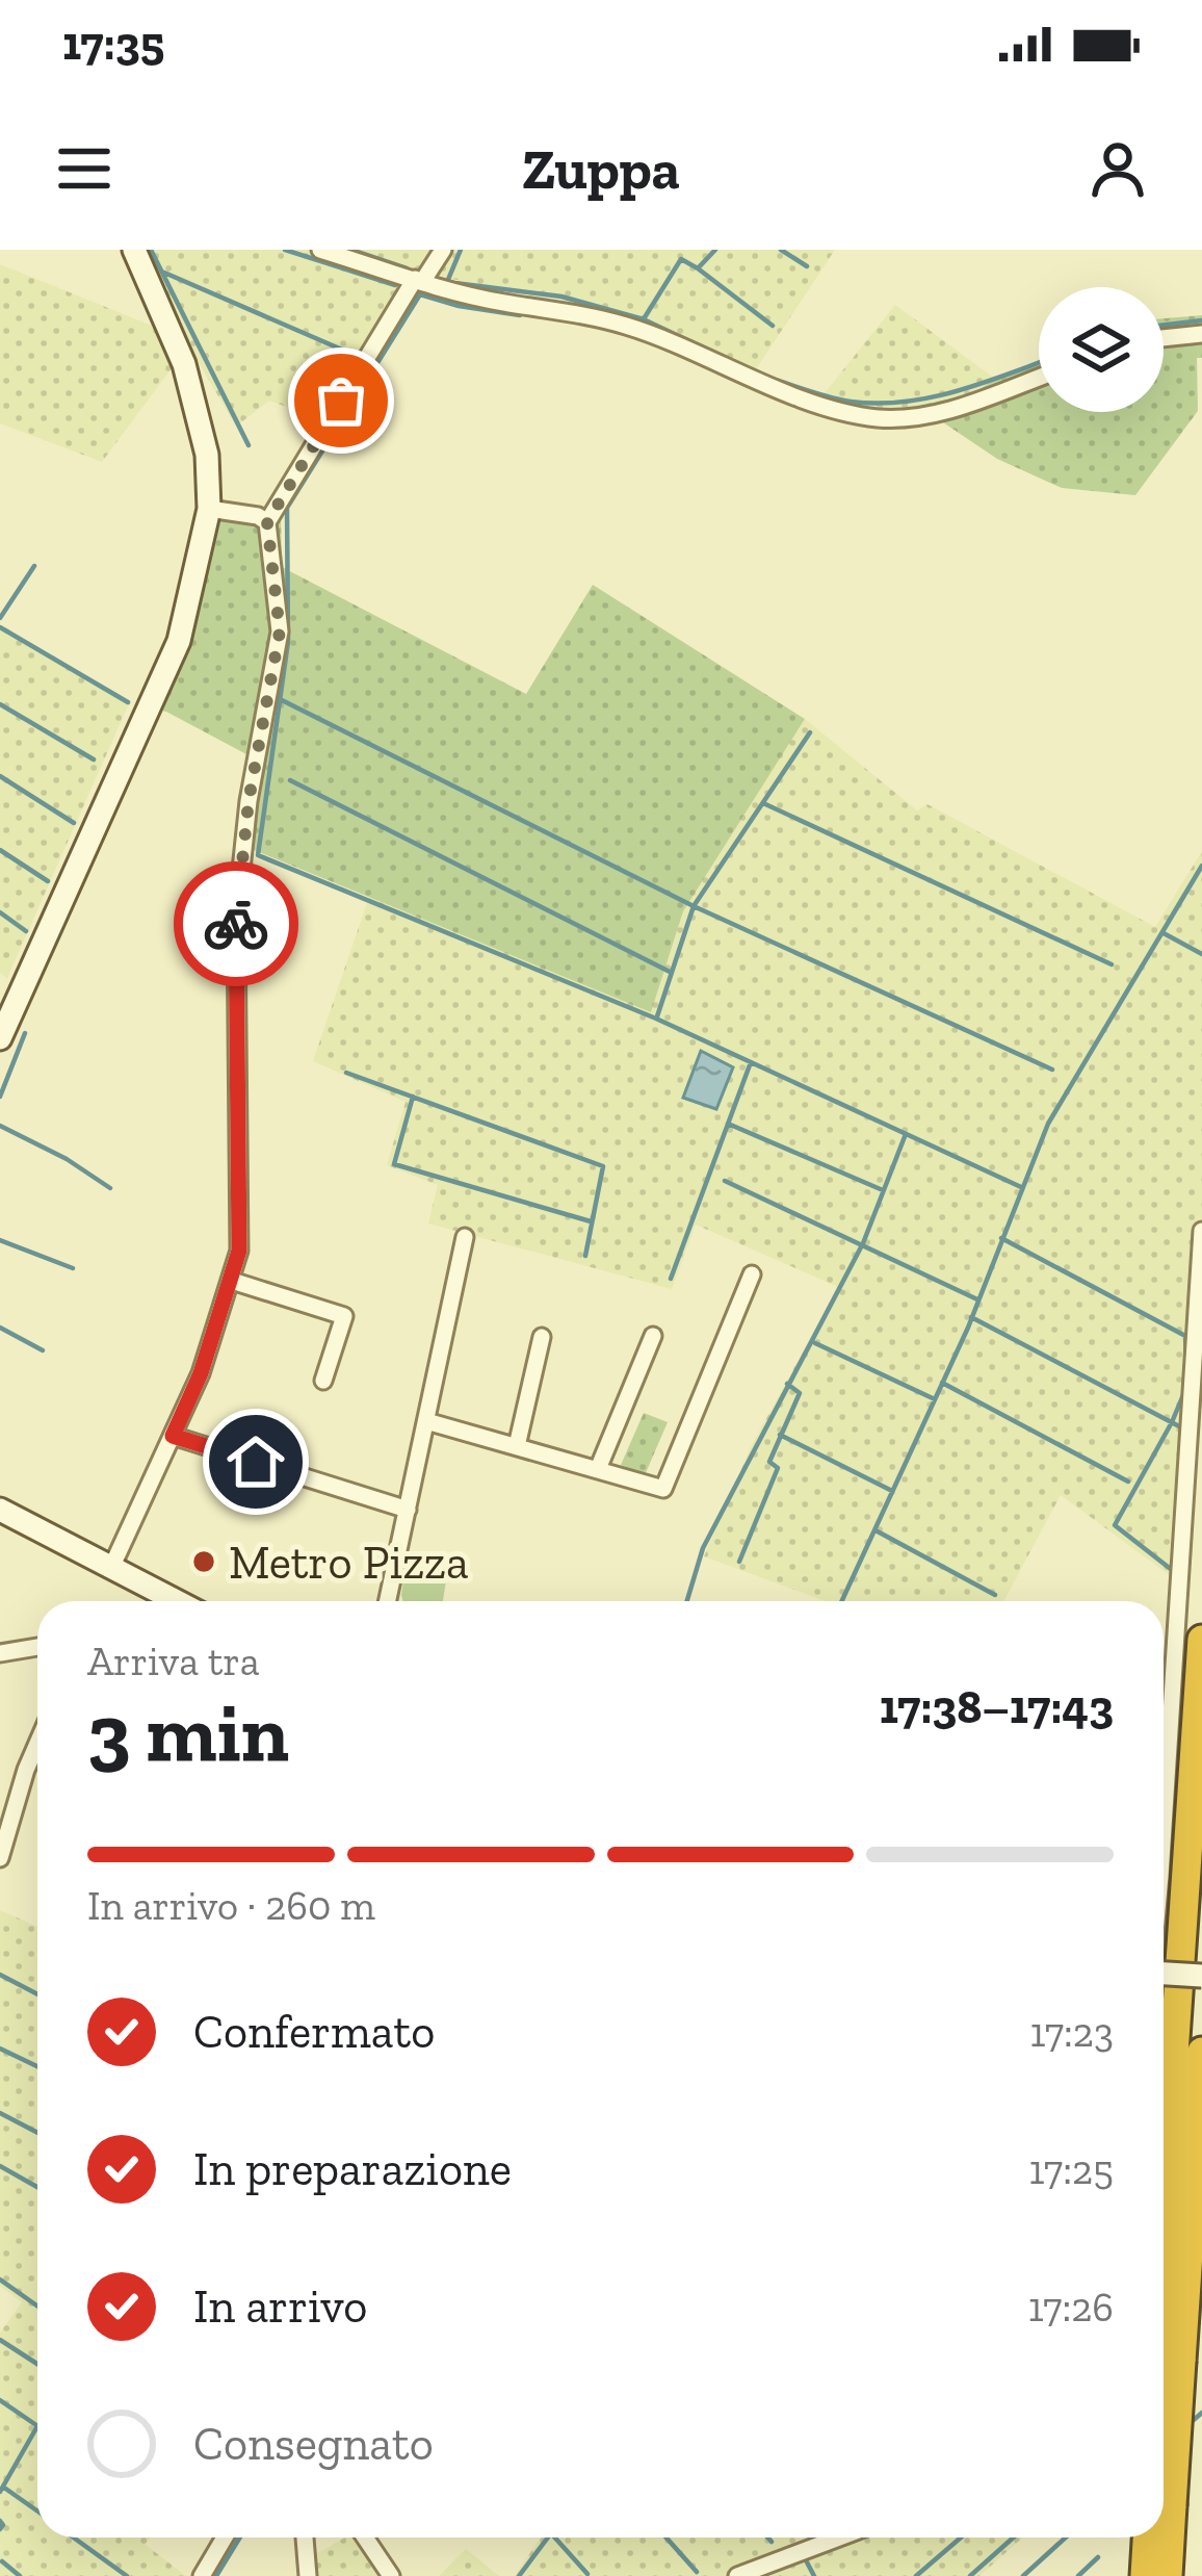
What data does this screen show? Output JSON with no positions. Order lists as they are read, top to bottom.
{
  "places": ["Metro Pizza"],
  "page": {
    "status": "17:35",
    "header": "Zuppa",
    "heading": ["3 min", "Arriva tra", "17:38–17:43"],
    "bar": "In arrivo · 260 m",
    "list": [
      ["Confermato", "17:23"],
      ["In preparazione", "17:25"],
      ["In arrivo", "17:26"],
      "Consegnato"
    ]
  }
}
